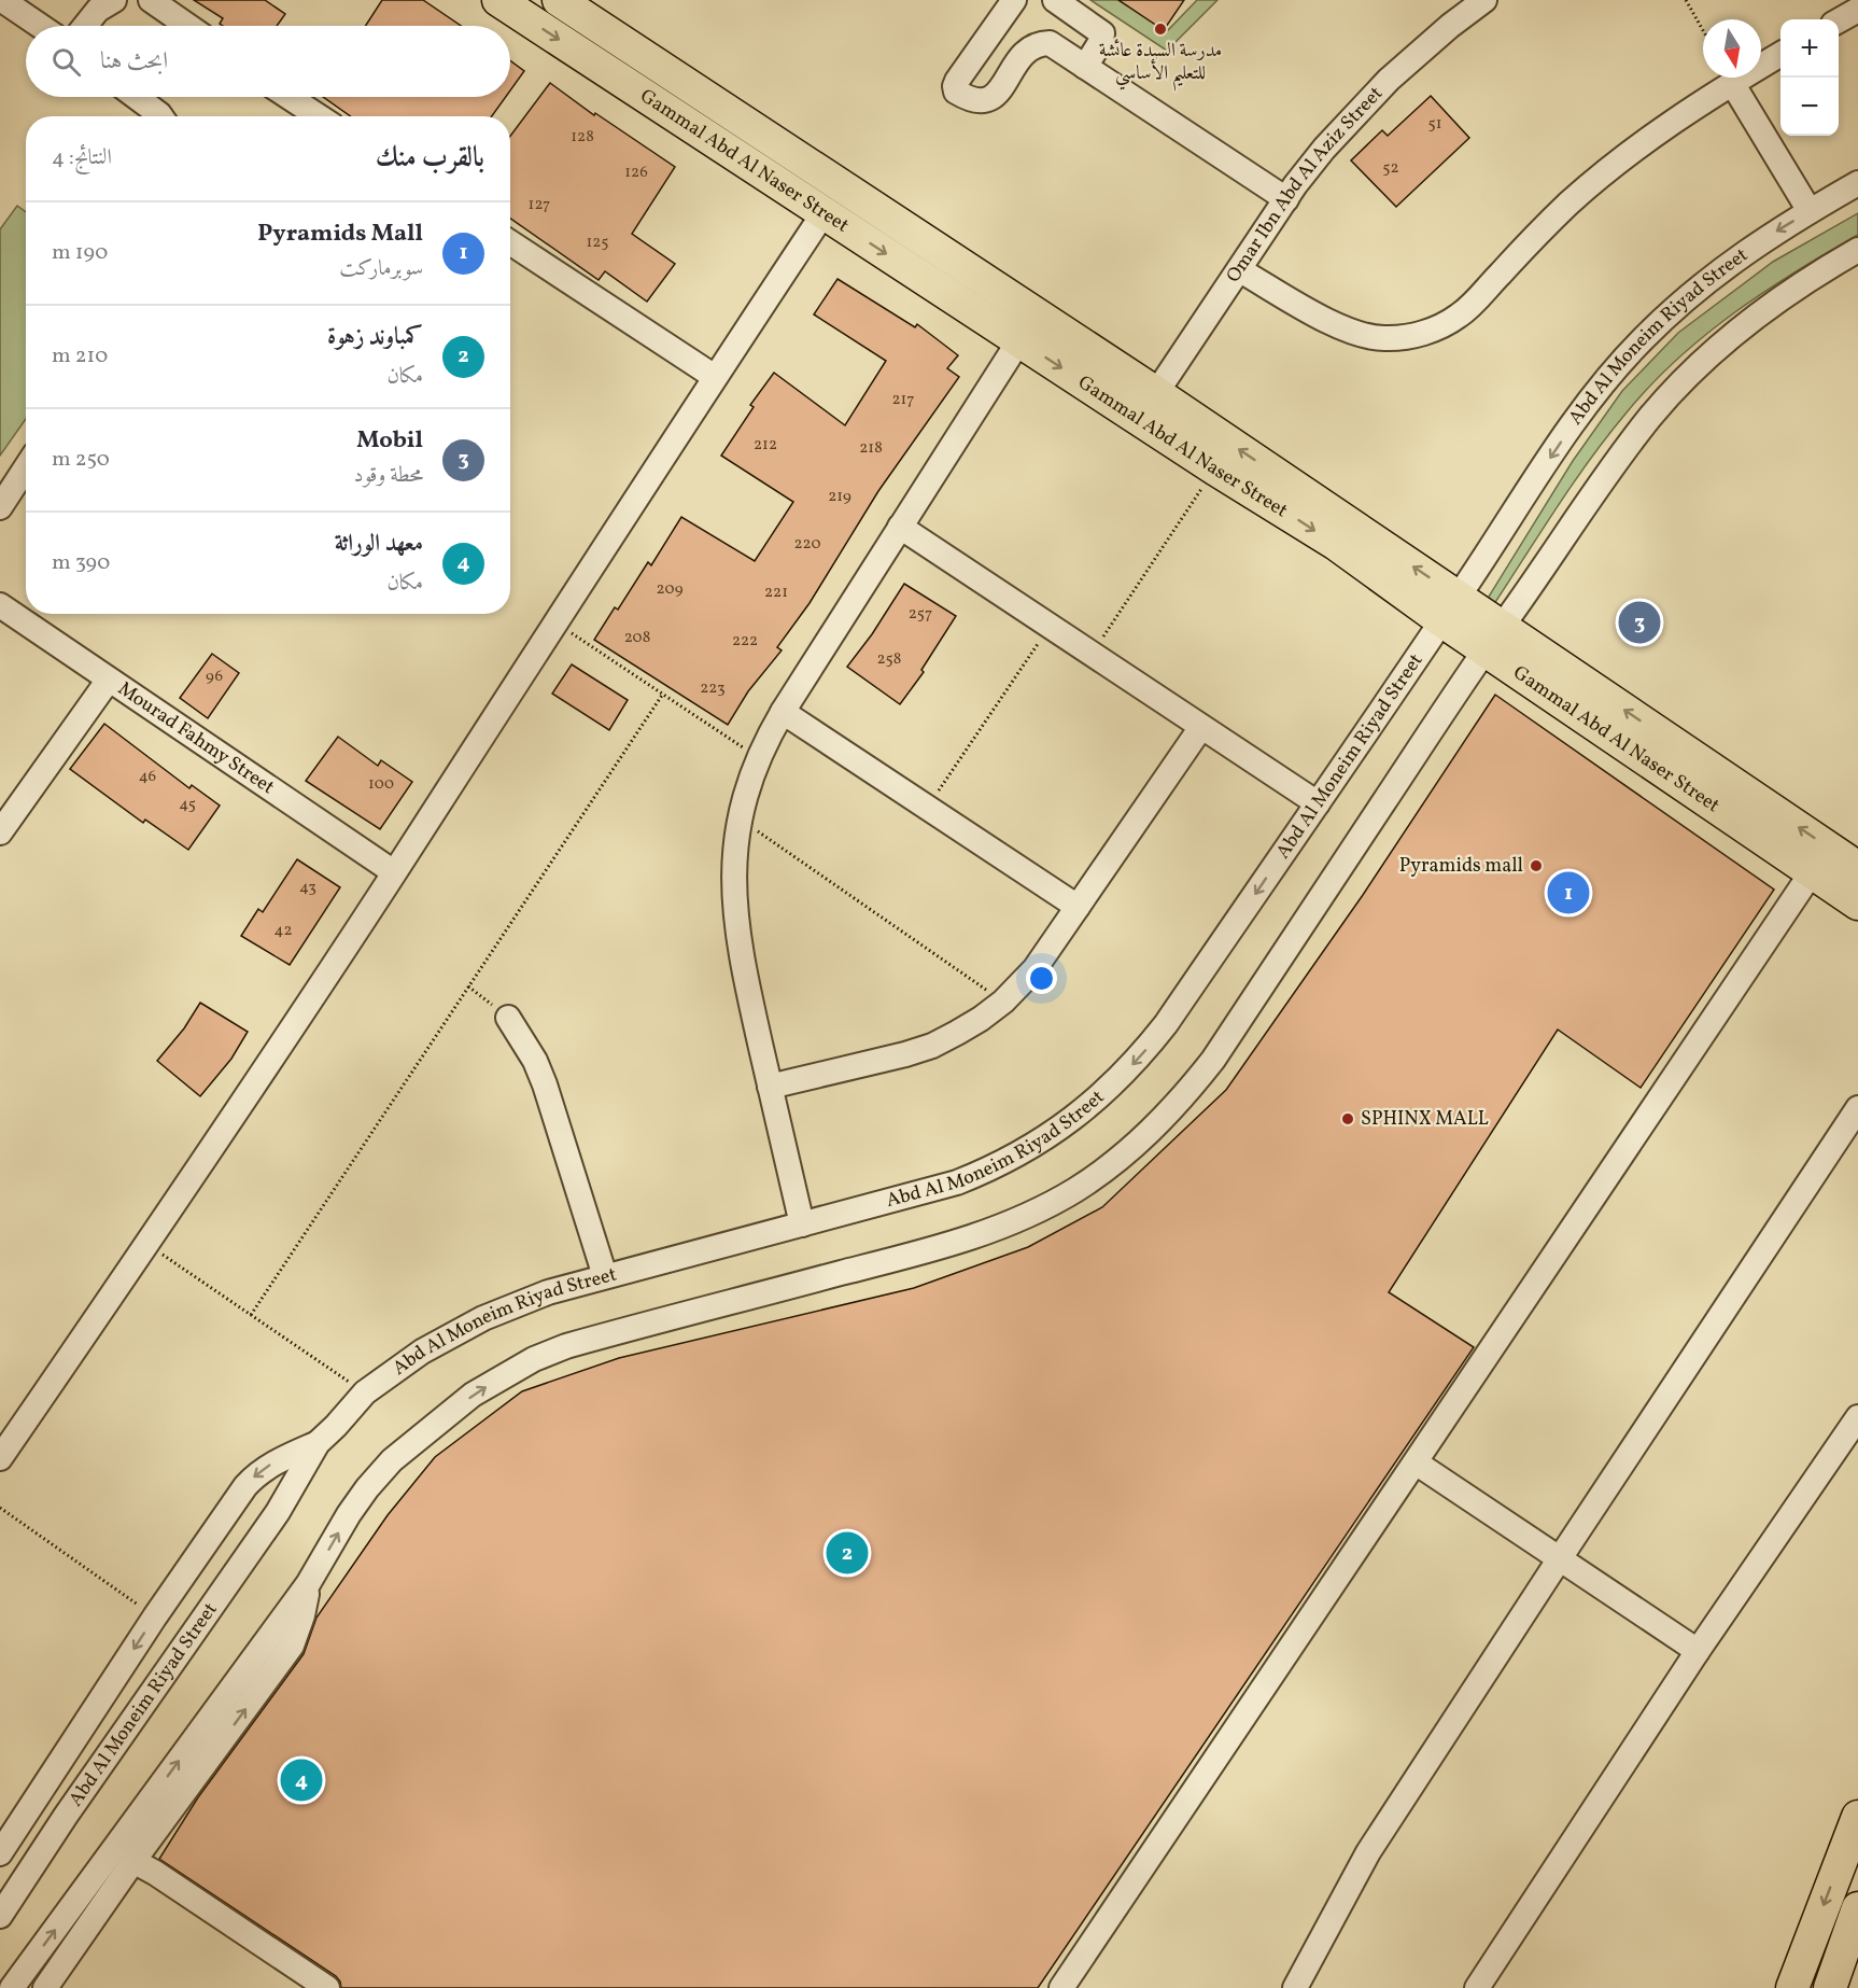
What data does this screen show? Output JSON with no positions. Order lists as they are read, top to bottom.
{
  "streets": {
    "main road": ["Gammal Abd Al Naser Street"],
    "street": ["Omar Ibn Abd Al Aziz Street", "Abd Al Moneim Riyad Street", "Mourad Fahmy Street"]
  },
  "crossings": [
    ["Gammal Abd Al Naser Street", "Omar Ibn Abd Al Aziz Street"],
    ["Gammal Abd Al Naser Street", "Abd Al Moneim Riyad Street"]
  ],
  "places": ["مدرسة السيدة عائشة للتعليم الأساسي", "Pyramids mall", "SPHINX MALL"],
  "house_numbers": [
    "51",
    "128",
    "52",
    "126",
    "127",
    "125",
    "217",
    "212",
    "218",
    "219",
    "220",
    "209",
    "221",
    "257",
    "208",
    "222",
    "258",
    "96",
    "223",
    "46",
    "100",
    "45",
    "43",
    "42"
  ],
  "north": "bottom",
  "page": {
    "map_buttons": ["+", "−"],
    "search": "ابحث هنا",
    "heading": ["بالقرب منك", "النتائج: 4"],
    "list": [
      {
        "mark": "1",
        "name": "Pyramids Mall",
        "note": "سوبرماركت",
        "value": "190 m"
      },
      {
        "mark": "2",
        "name": "كمباوند زهوة",
        "note": "مكان",
        "value": "210 m"
      },
      {
        "mark": "3",
        "name": "Mobil",
        "note": "محطة وقود",
        "value": "250 m"
      },
      {
        "mark": "4",
        "name": "معهد الوراثة",
        "note": "مكان",
        "value": "390 m"
      }
    ],
    "pins": [
      "3",
      "1",
      "2",
      "4"
    ]
  }
}
